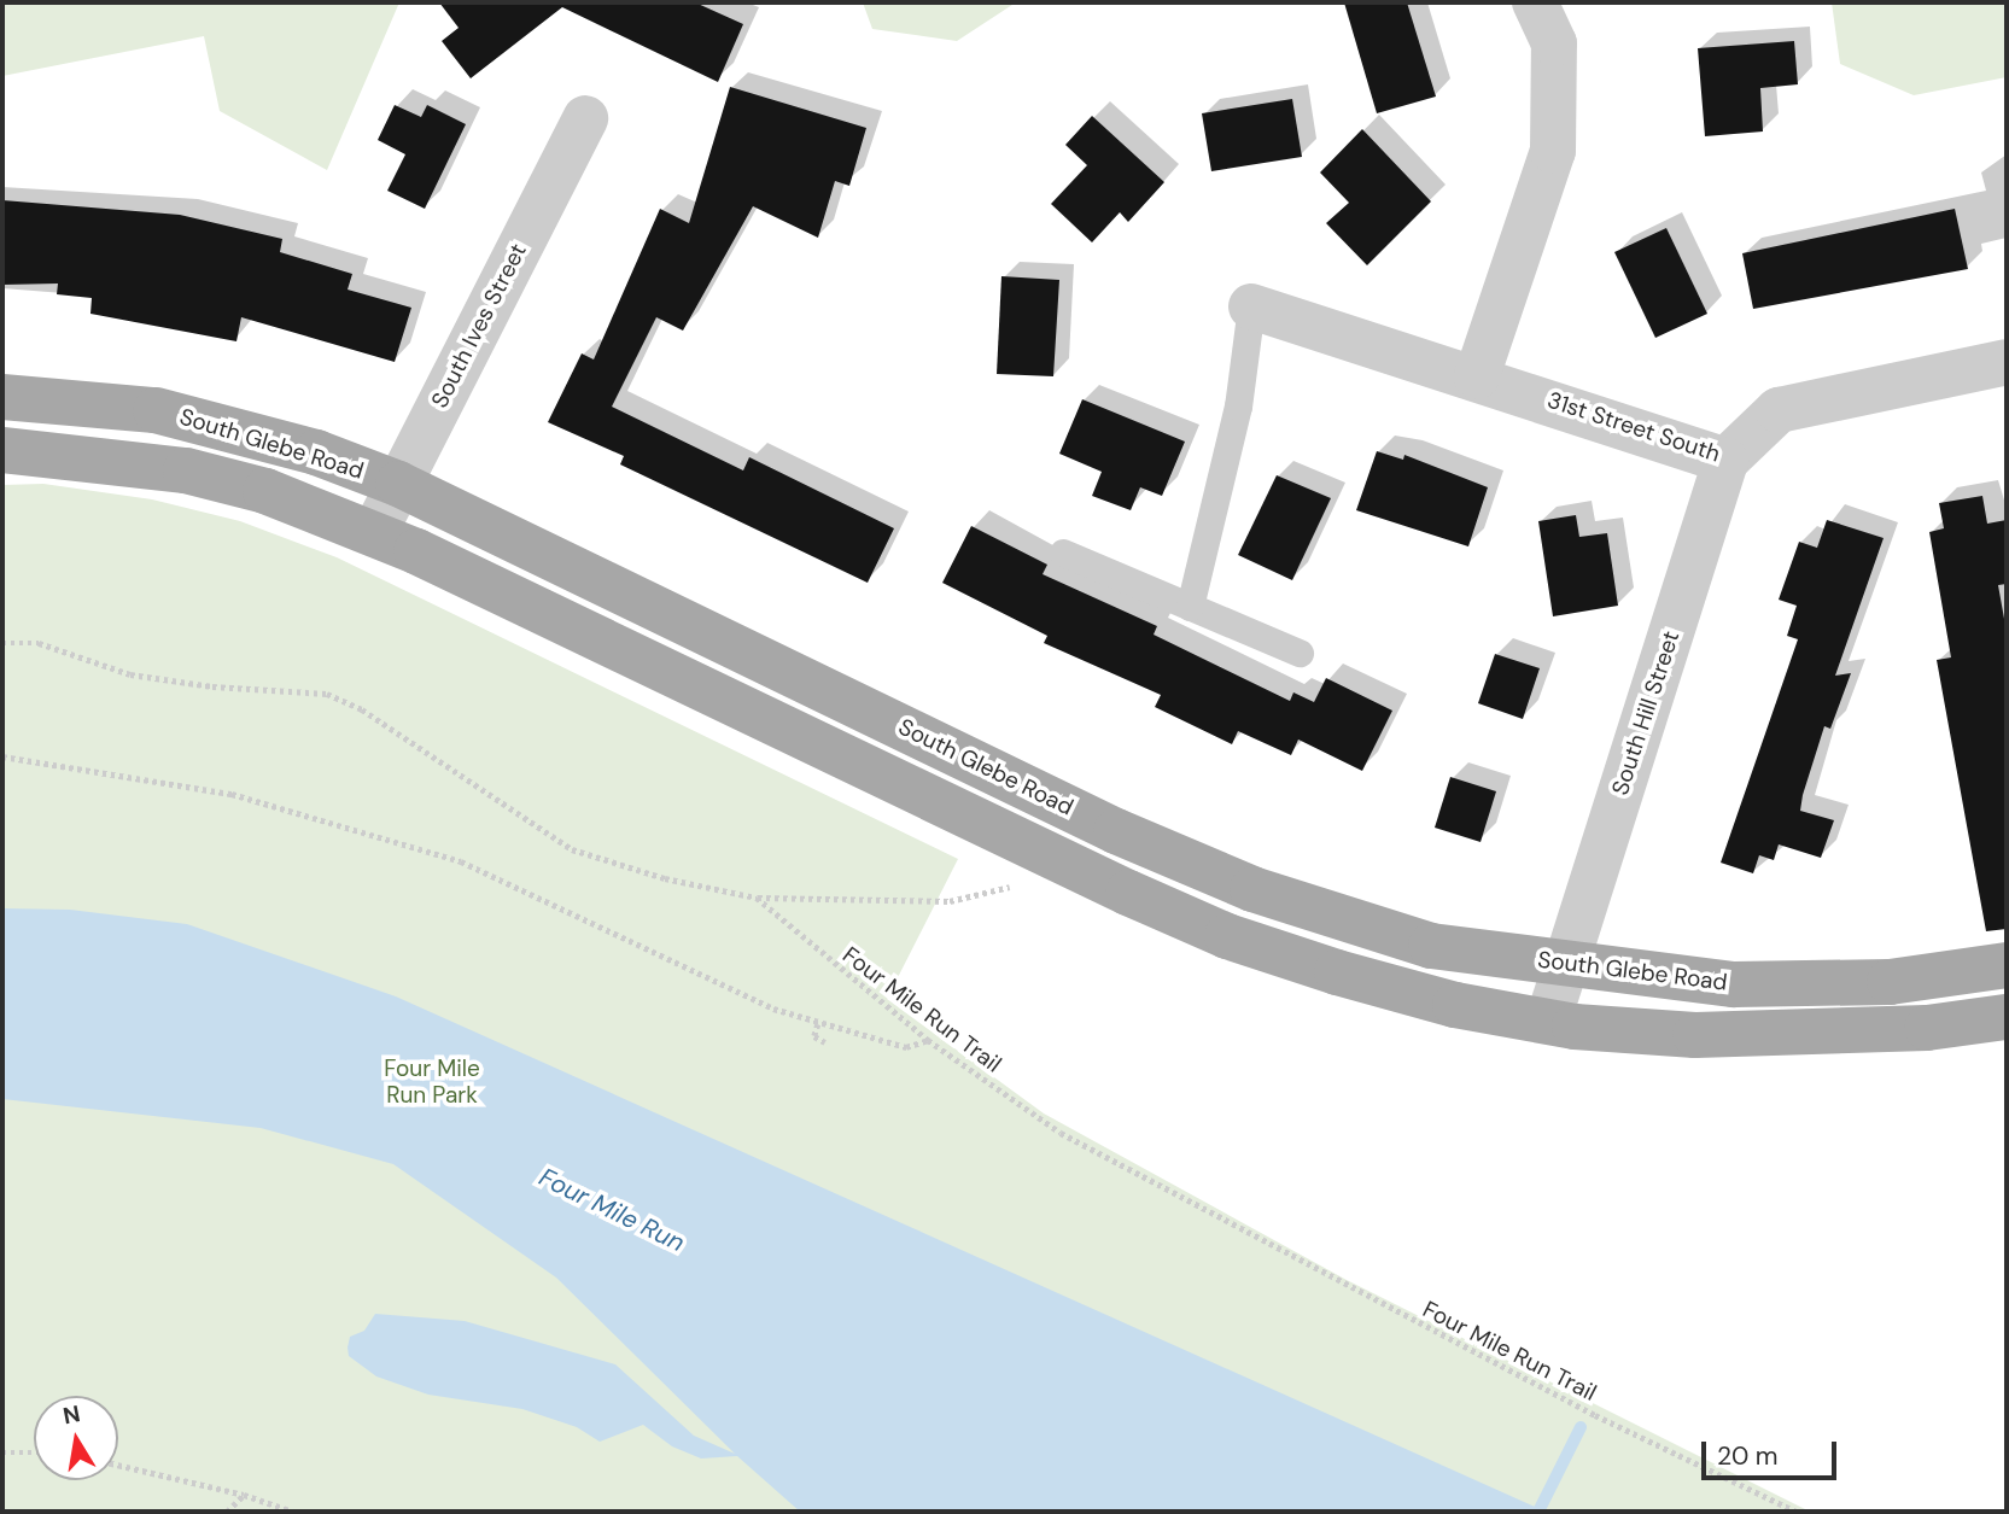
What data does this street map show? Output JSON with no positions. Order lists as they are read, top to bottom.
{
  "streets": {
    "main road": ["South Glebe Road"],
    "street": ["South Ives Street", "31st Street South", "South Hill Street"],
    "path": ["Four Mile Run Trail"]
  },
  "crossings": [
    ["South Ives Street", "South Glebe Road"],
    ["31st Street South", "South Hill Street"],
    ["South Glebe Road", "South Hill Street"]
  ],
  "water": ["Four Mile Run"],
  "parks": ["Four Mile Run Park"],
  "scale_bar": "20 m",
  "north": "top"
}
